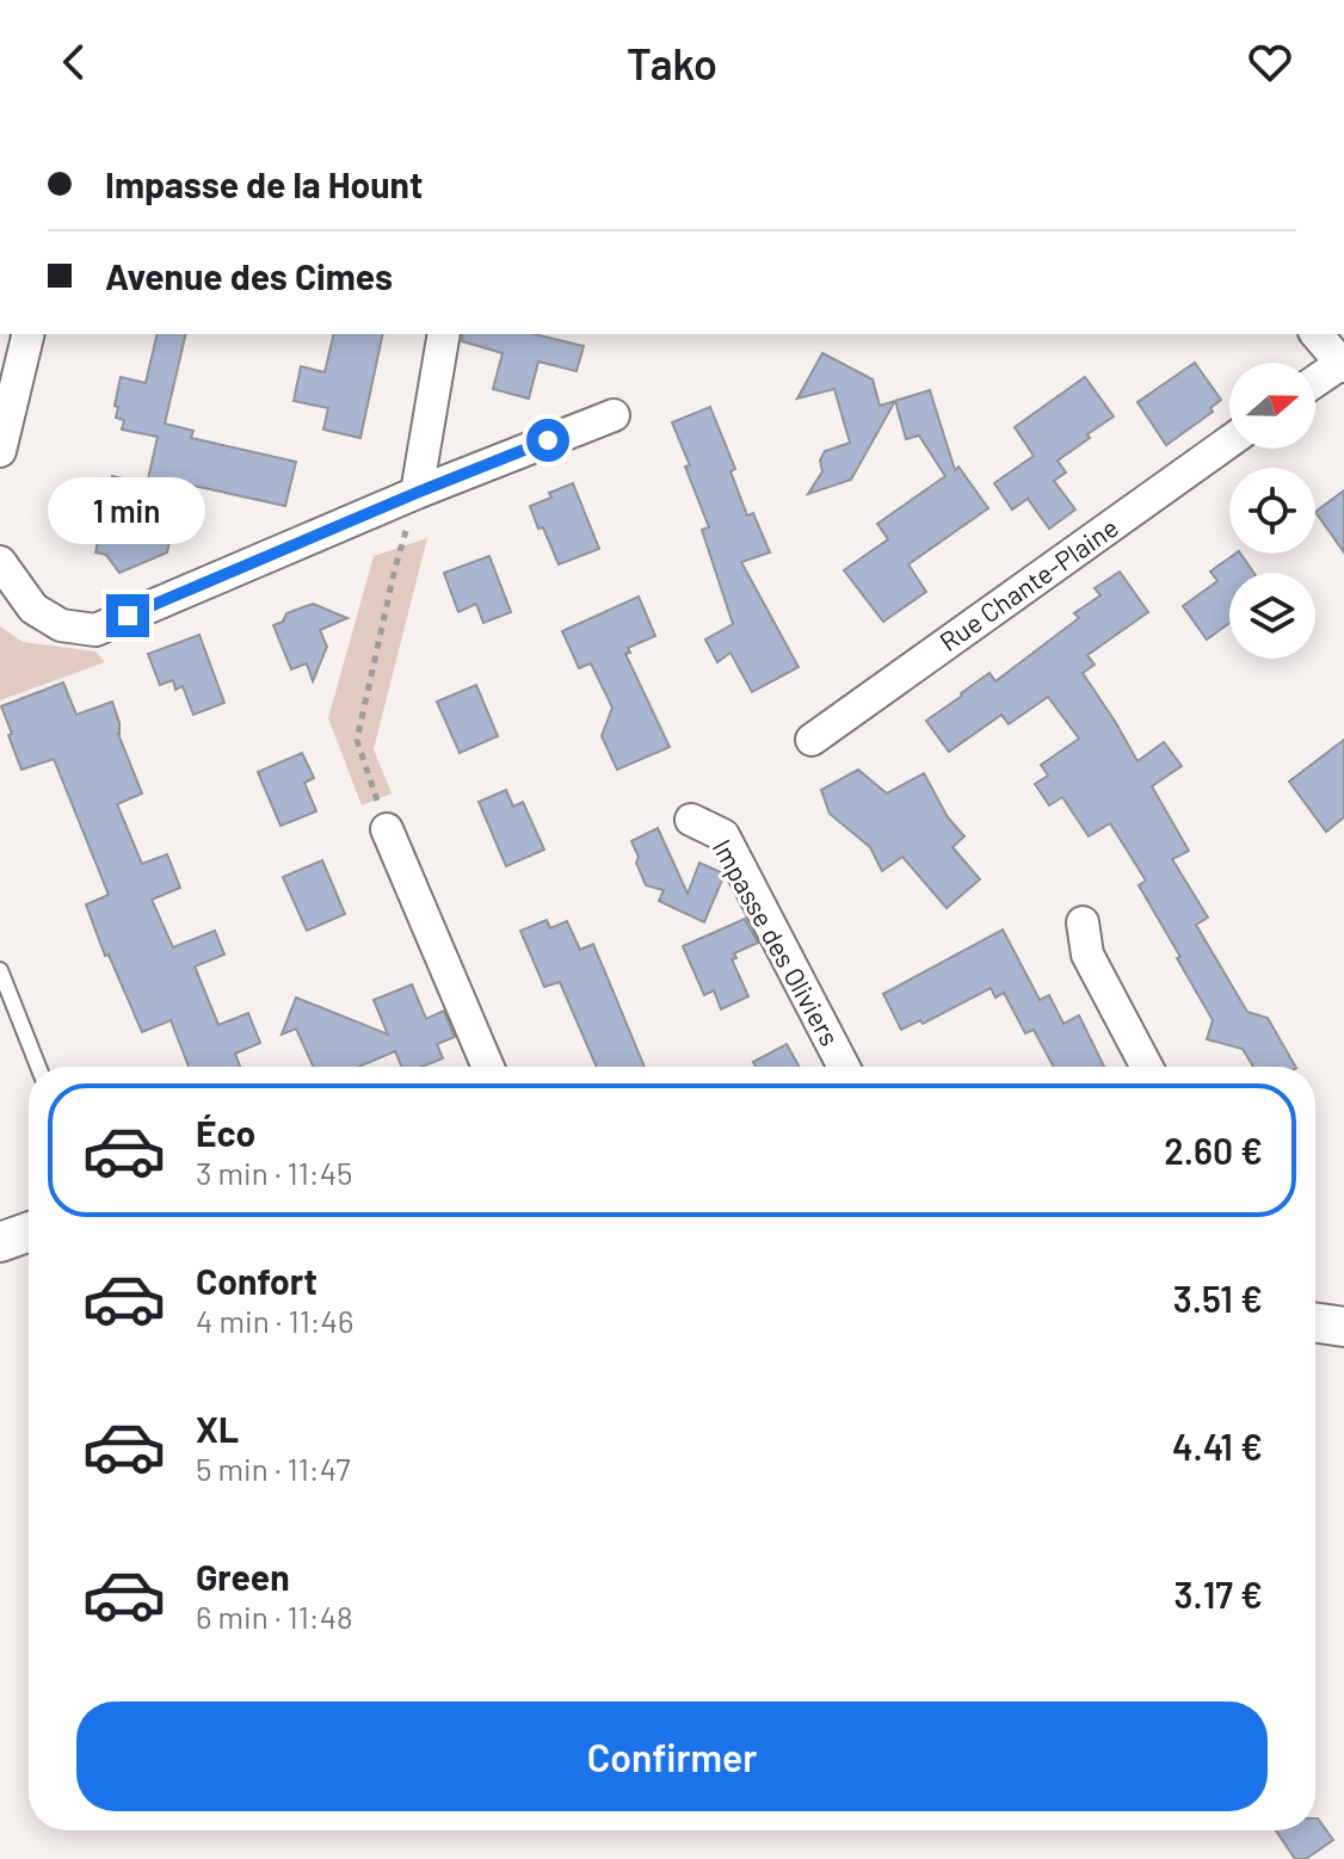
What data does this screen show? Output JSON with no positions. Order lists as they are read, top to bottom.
{
  "streets": {
    "street": ["Rue Chante-Plaine", "Impasse des Oliviers"]
  },
  "north": "right",
  "page": {
    "header": "Tako",
    "banner": ["Impasse de la Hount", "Avenue des Cimes"],
    "bubble": "1 min",
    "list": [
      {
        "name": "Éco",
        "note": "3 min · 11:45",
        "value": "2.60 €"
      },
      {
        "name": "Confort",
        "note": "4 min · 11:46",
        "value": "3.51 €"
      },
      {
        "name": "XL",
        "note": "5 min · 11:47",
        "value": "4.41 €"
      },
      {
        "name": "Green",
        "note": "6 min · 11:48",
        "value": "3.17 €"
      }
    ],
    "buttons": "Confirmer"
  }
}
